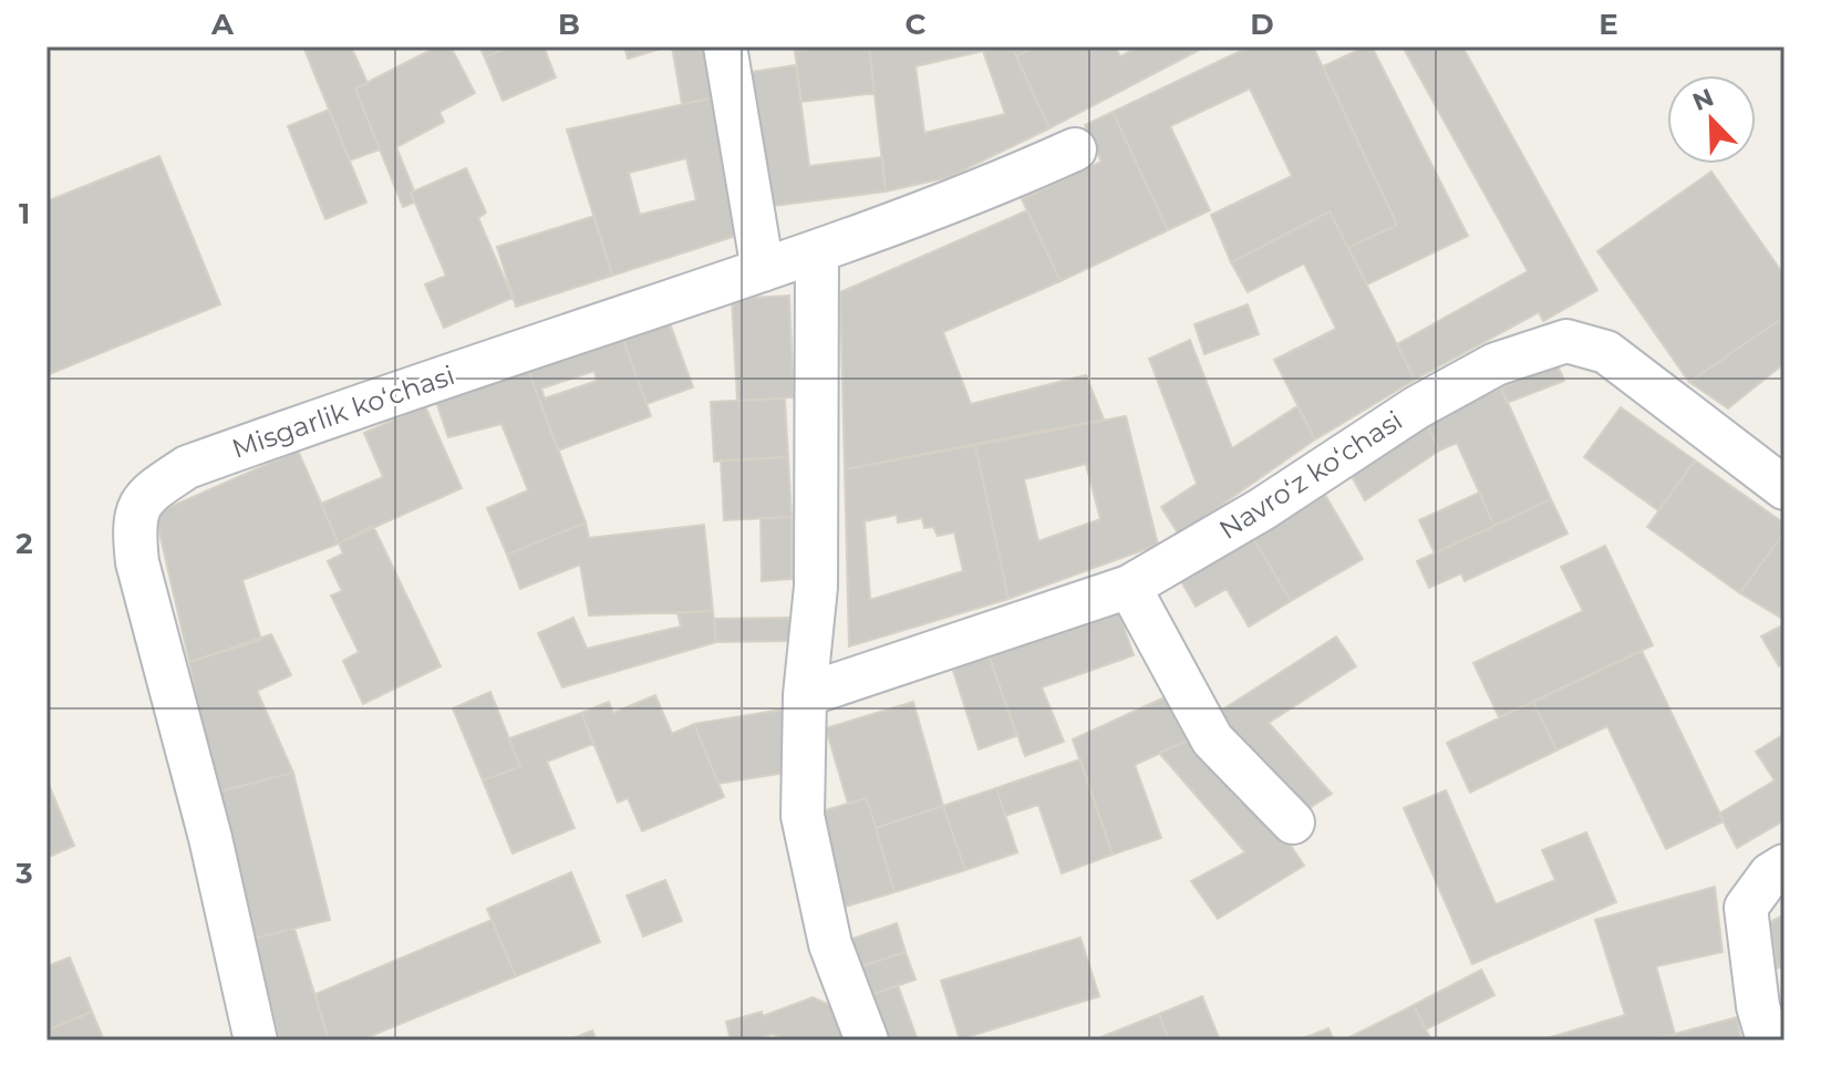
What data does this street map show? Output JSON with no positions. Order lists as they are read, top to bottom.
{
  "streets": {
    "street": ["Misgarlik koʻchasi", "Navroʻz koʻchasi"]
  },
  "north": "top left",
  "grid": {
    "columns": [
      "A",
      "B",
      "C",
      "D",
      "E"
    ],
    "rows": ["1", "2", "3"]
  }
}
